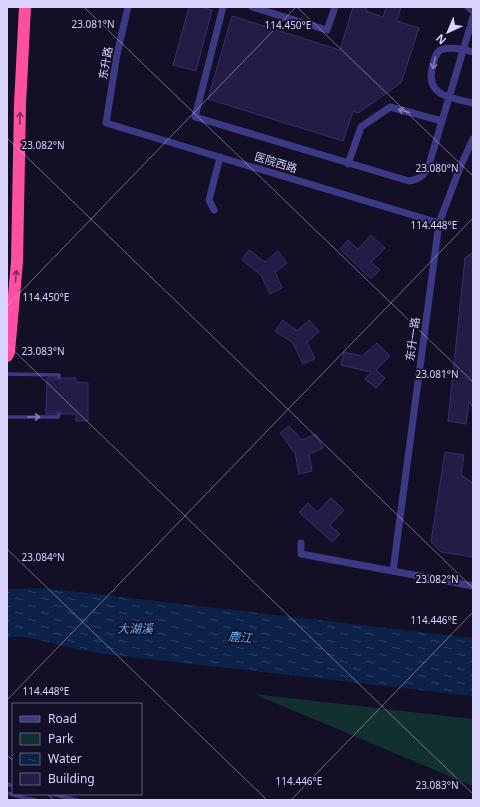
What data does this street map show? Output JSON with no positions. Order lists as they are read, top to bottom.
{
  "streets": {
    "street": ["东升路", "医院西路", "东升一路"]
  },
  "crossings": [
    ["东升路", "医院西路"],
    ["医院西路", "东升一路"]
  ],
  "water": ["大湖溪", "鹿江"],
  "legend": [
    "Road",
    "Park",
    "Water",
    "Building"
  ],
  "north": "bottom left",
  "coordinates": [
    "23.081°N",
    "114.450°E",
    "23.082°N",
    "23.080°N",
    "114.448°E",
    "23.083°N",
    "23.084°N",
    "114.446°E"
  ]
}
